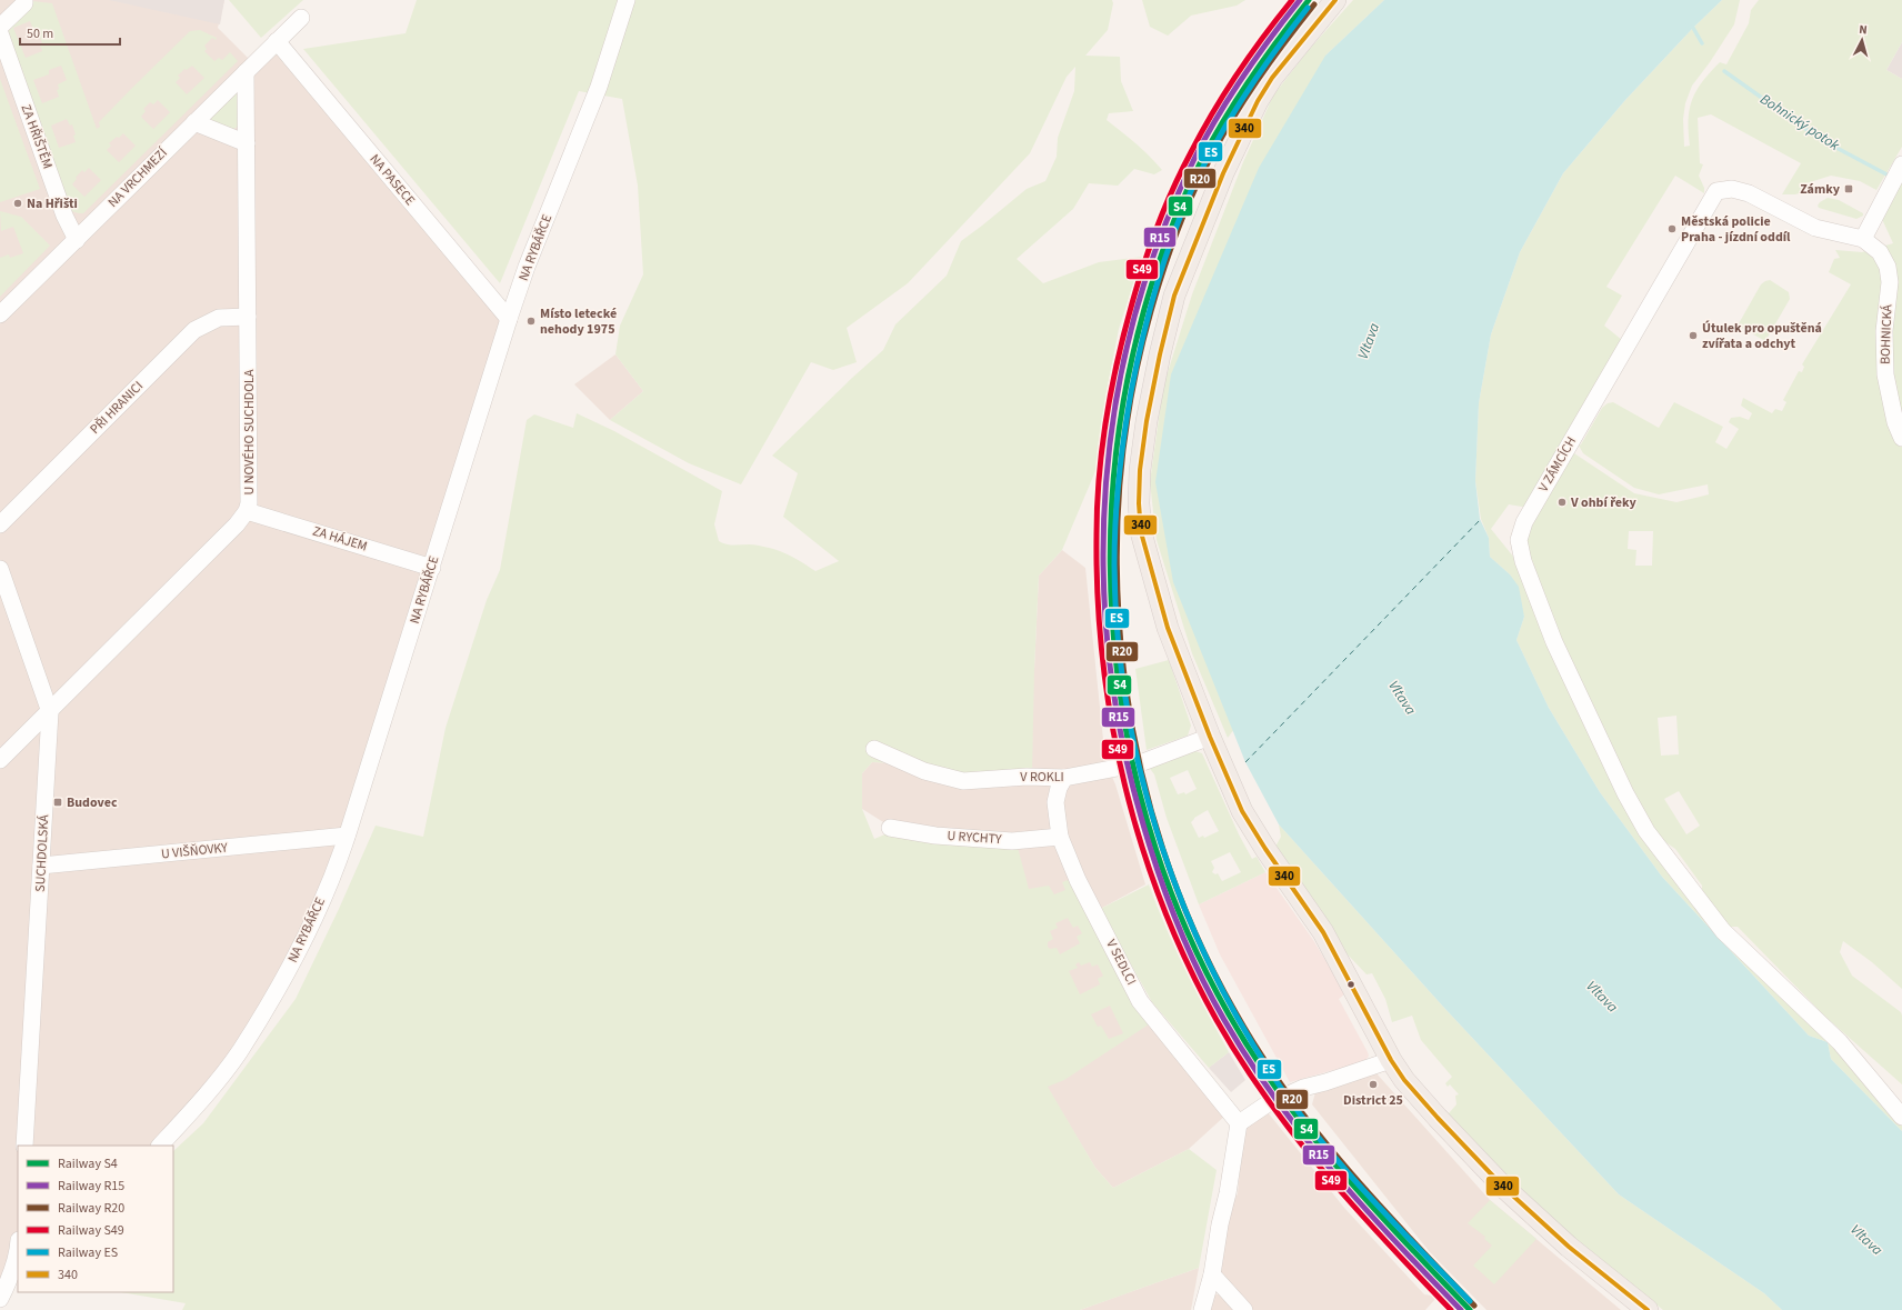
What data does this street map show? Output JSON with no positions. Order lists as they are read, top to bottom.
{
  "streets": {
    "street": [
      "ZA HŘIŠTĚM",
      "NA VRCHMEZÍ",
      "NA PASECE",
      "NA RYBÁŘCE",
      "BOHNICKÁ",
      "PŘI HRANICI",
      "U NOVÉHO SUCHDOLA",
      "V ZÁMCÍCH",
      "ZA HÁJEM",
      "V ROKLI",
      "U RYCHTY",
      "U VIŠŇOVKY",
      "SUCHDOLSKÁ",
      "V SEDLCI"
    ]
  },
  "crossings": [
    ["ZA HŘIŠTĚM", "NA VRCHMEZÍ"],
    ["NA VRCHMEZÍ", "NA PASECE"],
    ["NA VRCHMEZÍ", "U NOVÉHO SUCHDOLA"],
    ["NA PASECE", "NA RYBÁŘCE"],
    ["NA RYBÁŘCE", "ZA HÁJEM"],
    ["NA RYBÁŘCE", "U VIŠŇOVKY"],
    ["BOHNICKÁ", "V ZÁMCÍCH"],
    ["PŘI HRANICI", "U NOVÉHO SUCHDOLA"],
    ["U NOVÉHO SUCHDOLA", "ZA HÁJEM"],
    ["U NOVÉHO SUCHDOLA", "SUCHDOLSKÁ"],
    ["V ROKLI", "V SEDLCI"],
    ["U RYCHTY", "V SEDLCI"],
    ["U VIŠŇOVKY", "SUCHDOLSKÁ"]
  ],
  "water": ["Bohnický potok", "Vltava"],
  "places": {
    "transit": ["Zámky", "Budovec"],
    "other": [
      "Na Hřišti",
      "Městská policie Praha - jízdní oddíl",
      "Místo letecké nehody 1975",
      "Útulek pro opuštěná zvířata a odchyt",
      "V ohbí řeky",
      "District 25"
    ]
  },
  "lines": [
    "rail line S4",
    "rail line R15",
    "rail line S49",
    "transit line 340",
    "rail line R20",
    "rail line ES"
  ],
  "legend": [
    "Railway S4",
    "Railway R15",
    "Railway R20",
    "Railway S49",
    "Railway ES",
    "340"
  ],
  "scale_bar": "50 m",
  "north": "top"
}
